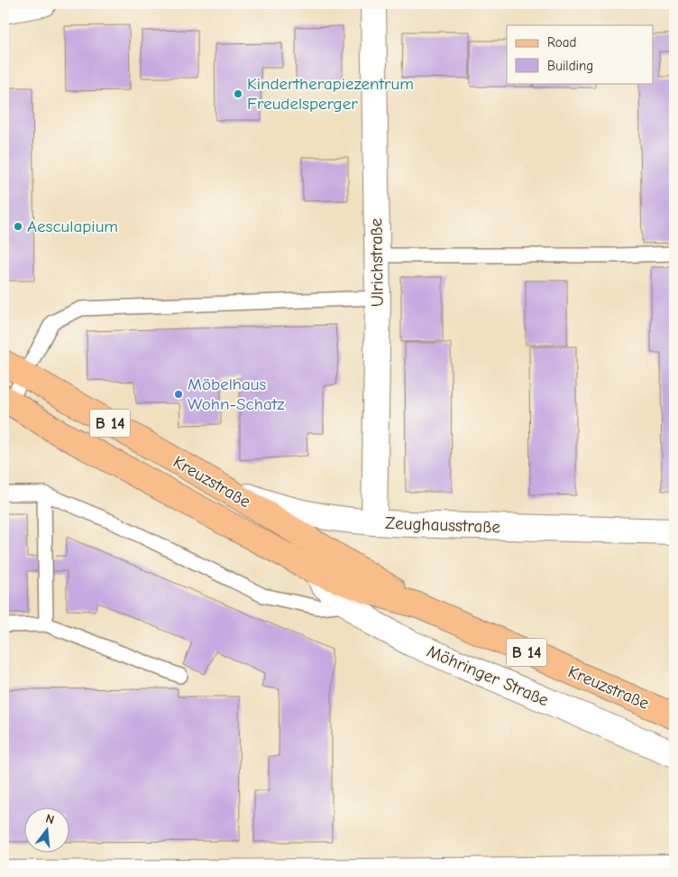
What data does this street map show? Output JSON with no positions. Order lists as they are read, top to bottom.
{
  "streets": {
    "main road": ["B 14", "Kreuzstraße"],
    "street": ["Ulrichstraße", "Zeughausstraße", "Möhringer Straße"]
  },
  "crossings": [
    ["Ulrichstraße", "Zeughausstraße"],
    ["Kreuzstraße", "Zeughausstraße"],
    ["Kreuzstraße", "Möhringer Straße"]
  ],
  "places": ["Kindertherapiezentrum Freudelsperger", "Aesculapium", "Möbelhaus Wohn-Schatz"],
  "legend": ["Road", "Building"],
  "north": "top"
}
